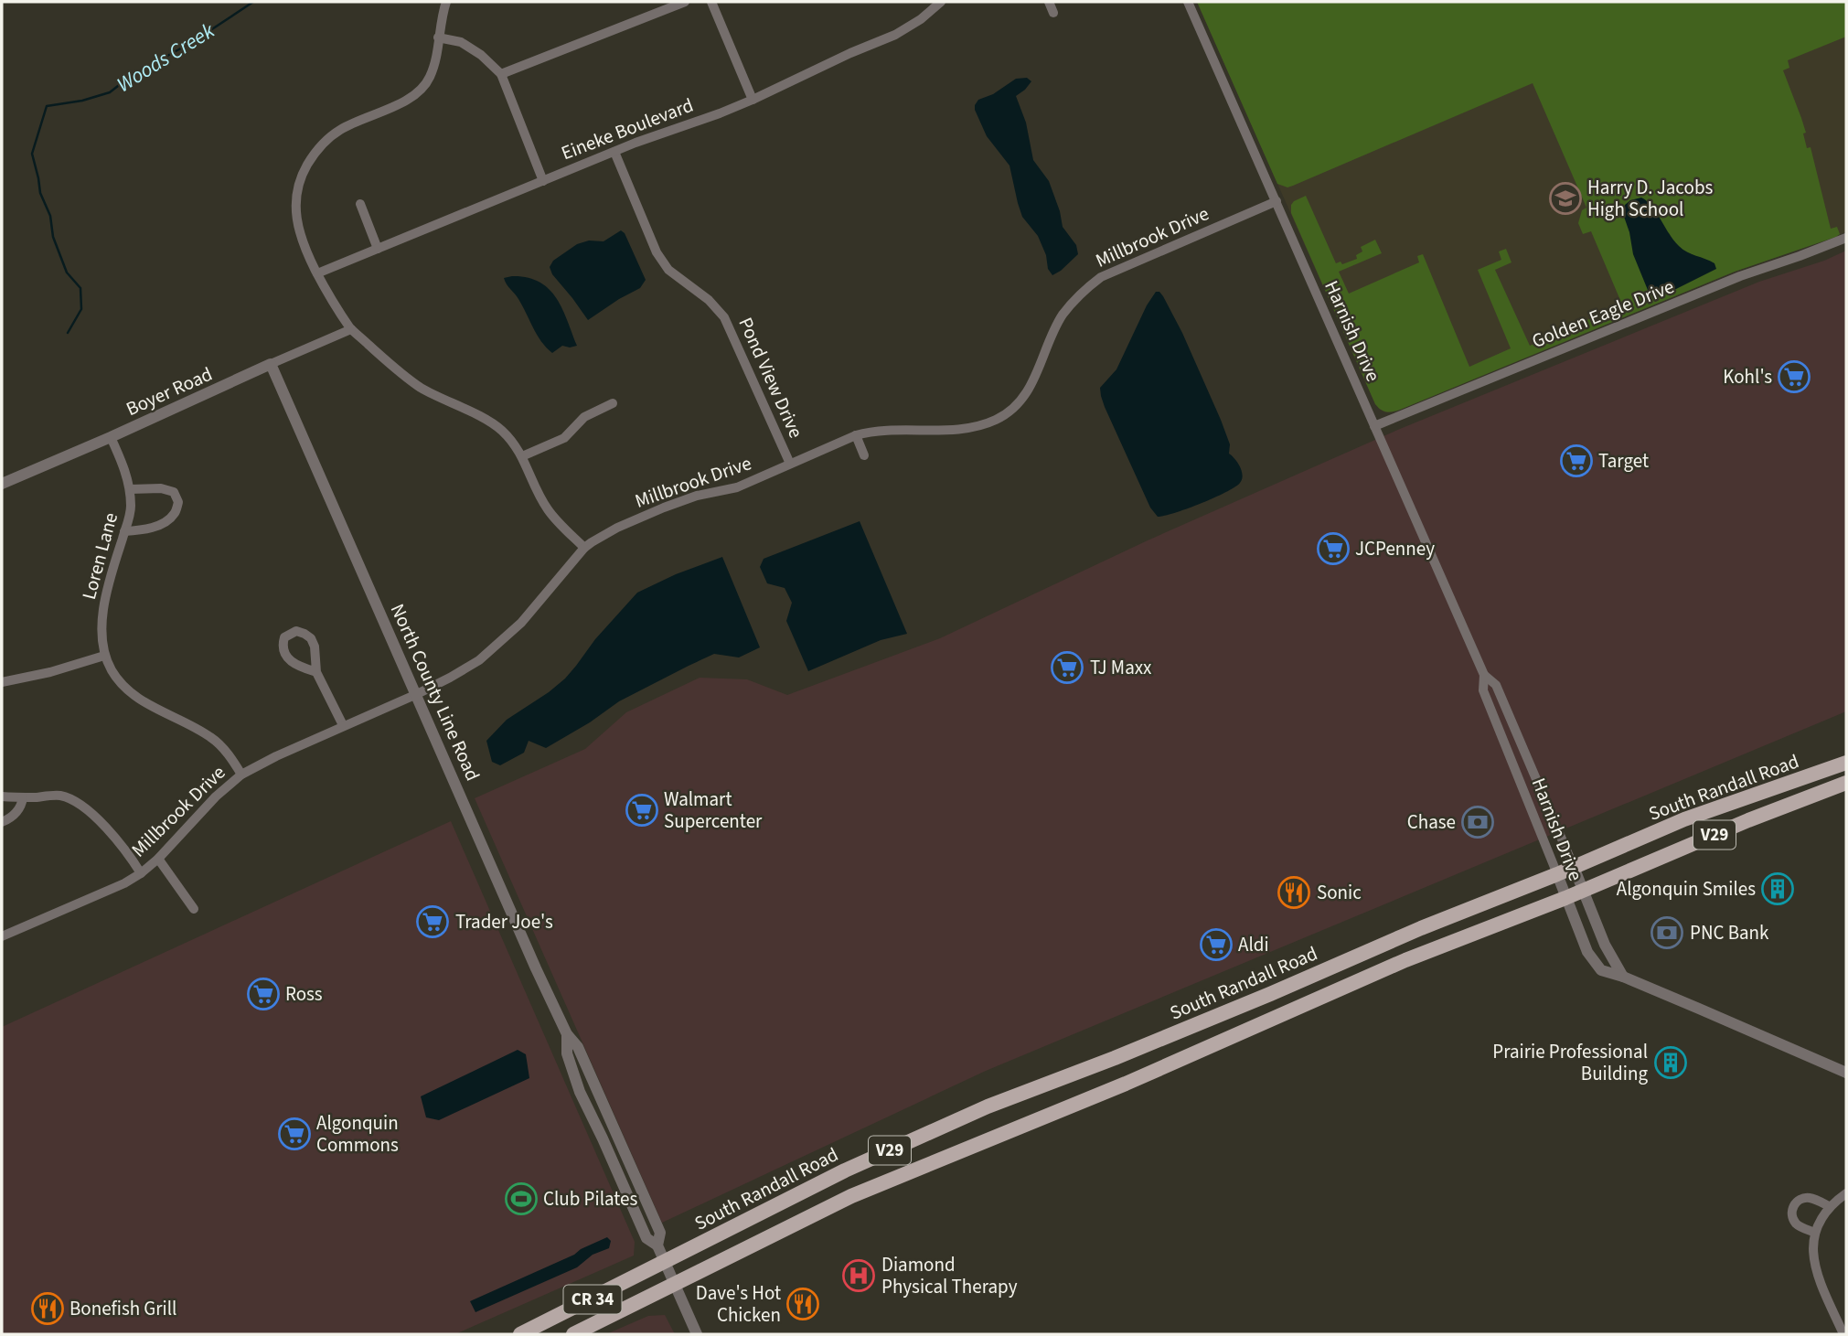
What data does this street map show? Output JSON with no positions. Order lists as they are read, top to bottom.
{
  "streets": {
    "main road": ["South Randall Road", "V29", "CR 34"],
    "street": [
      "Eineke Boulevard",
      "Millbrook Drive",
      "Golden Eagle Drive",
      "Harnish Drive",
      "Pond View Drive",
      "Boyer Road",
      "Loren Lane",
      "North County Line Road"
    ]
  },
  "crossings": [
    ["Eineke Boulevard", "Pond View Drive"],
    ["Millbrook Drive", "Harnish Drive"],
    ["Millbrook Drive", "Pond View Drive"],
    ["Millbrook Drive", "North County Line Road"],
    ["Golden Eagle Drive", "Harnish Drive"],
    ["Harnish Drive", "South Randall Road"],
    ["Boyer Road", "Loren Lane"],
    ["Boyer Road", "North County Line Road"],
    ["North County Line Road", "South Randall Road"],
    ["North County Line Road", "CR 34"],
    ["South Randall Road", "CR 34"]
  ],
  "water": ["Woods Creek"],
  "places": {
    "school or university": ["Harry D. Jacobs High School"],
    "supermarket": [
      "Kohl's",
      "Target",
      "JCPenney",
      "TJ Maxx",
      "Walmart Supercenter",
      "Trader Joe's",
      "Aldi",
      "Ross",
      "Algonquin Commons"
    ],
    "bank": ["Chase", "PNC Bank"],
    "building": ["Algonquin Smiles", "Prairie Professional Building"],
    "restaurant": ["Sonic", "Dave's Hot Chicken", "Bonefish Grill"],
    "sports": ["Club Pilates"],
    "hospital": ["Diamond Physical Therapy"]
  }
}
